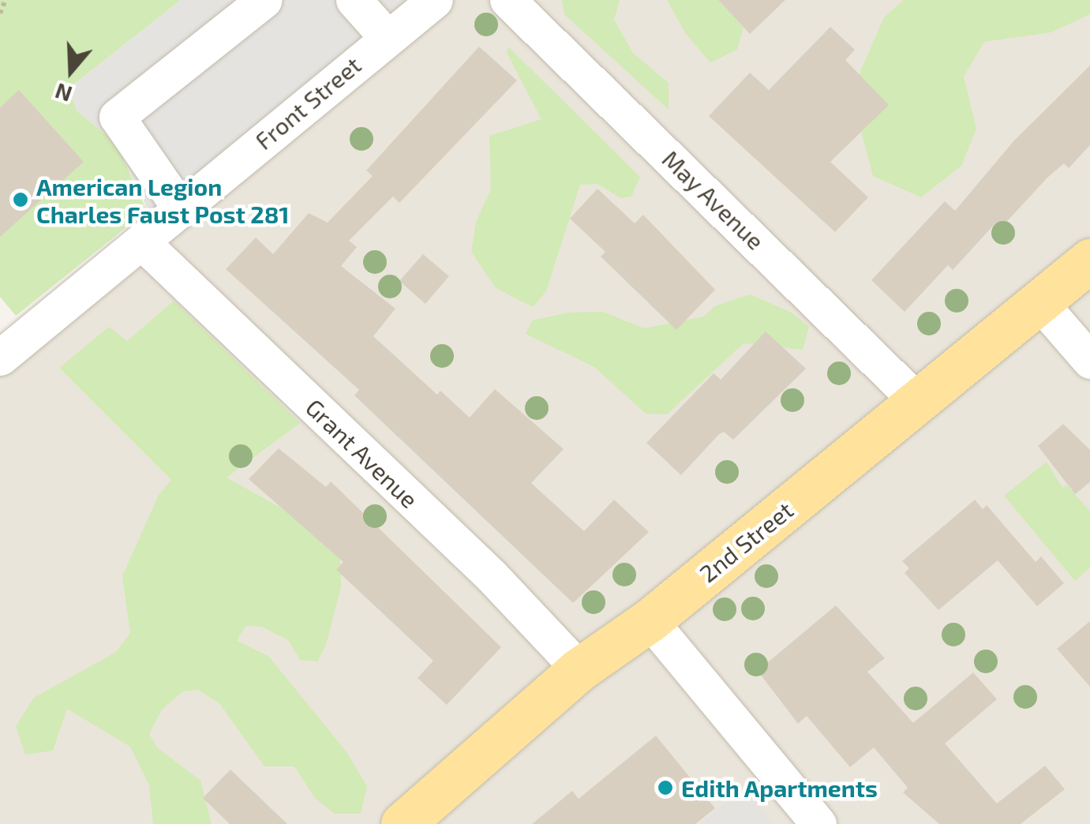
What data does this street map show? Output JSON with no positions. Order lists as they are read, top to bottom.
{
  "streets": {
    "main road": ["2nd Street"],
    "street": ["Front Street", "May Avenue", "Grant Avenue"]
  },
  "crossings": [
    ["Front Street", "Grant Avenue"],
    ["May Avenue", "2nd Street"],
    ["Grant Avenue", "2nd Street"]
  ],
  "places": ["American Legion Charles Faust Post 281", "Edith Apartments"],
  "north": "bottom"
}
